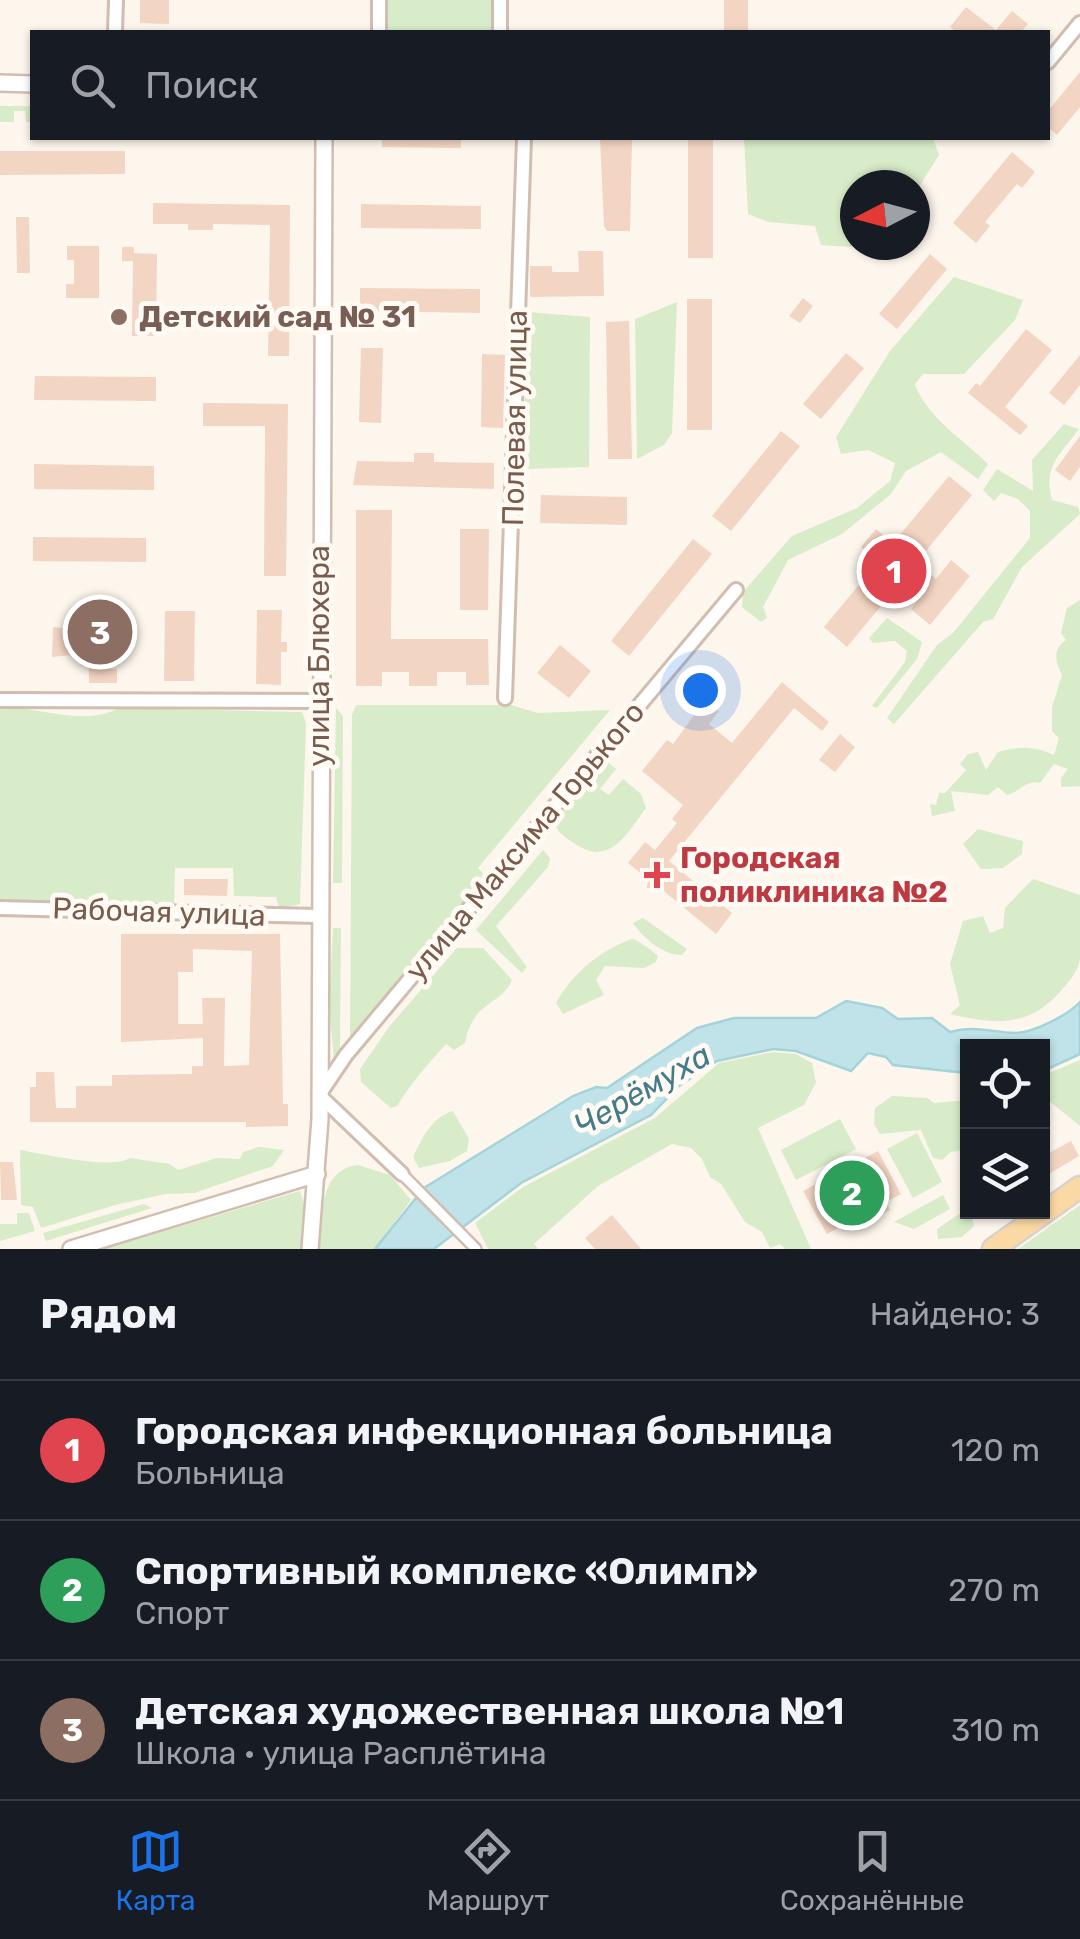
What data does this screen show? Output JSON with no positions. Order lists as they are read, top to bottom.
{
  "streets": {
    "street": [
      "Полевая улица",
      "улица Блюхера",
      "улица Максима Горького",
      "Рабочая улица"
    ]
  },
  "crossings": [
    ["улица Блюхера", "улица Максима Горького"],
    ["улица Блюхера", "Рабочая улица"]
  ],
  "water": ["Черёмуха"],
  "places": {
    "other": ["Детский сад № 31"],
    "health": ["Городская поликлиника №2"]
  },
  "north": "left",
  "page": {
    "search": "Поиск",
    "pins": ["1", "3", "2"],
    "heading": ["Рядом", "Найдено: 3"],
    "list": [
      {
        "mark": "1",
        "name": "Городская инфекционная больница",
        "note": "Больница",
        "value": "120 m"
      },
      {
        "mark": "2",
        "name": "Спортивный комплекс «Олимп»",
        "note": "Спорт",
        "value": "270 m"
      },
      {
        "mark": "3",
        "name": "Детская художественная школа №1",
        "note": "Школа · улица Расплётина",
        "value": "310 m"
      }
    ],
    "nav": ["Карта", "Маршрут", "Сохранённые"]
  }
}
